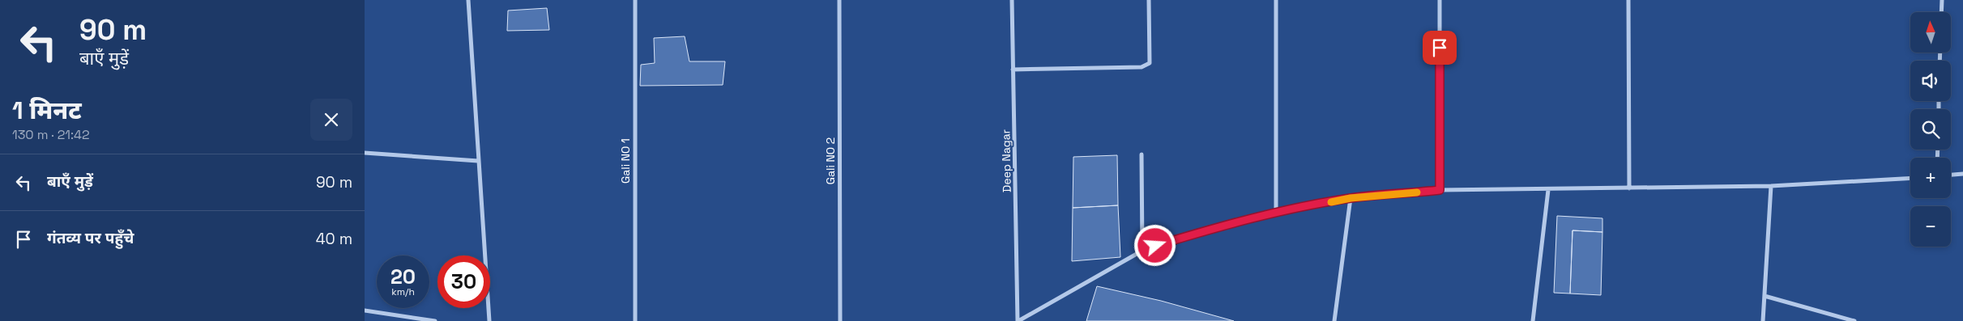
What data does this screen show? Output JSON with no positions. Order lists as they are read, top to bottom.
{
  "streets": {
    "street": ["Gali NO 1", "Gali NO 2", "Deep Nagar"]
  },
  "north": "top",
  "page": {
    "turn": ["90 m", "बाएँ मुड़ें"],
    "map_buttons": ["+", "−"],
    "heading": ["1 मिनट", "130 m · 21:42"],
    "list": [
      {
        "name": "बाएँ मुड़ें",
        "value": "90 m"
      },
      {
        "name": "गंतव्य पर पहुँचे",
        "value": "40 m"
      }
    ],
    "speed": "20 km/h",
    "limit": "30"
  }
}
